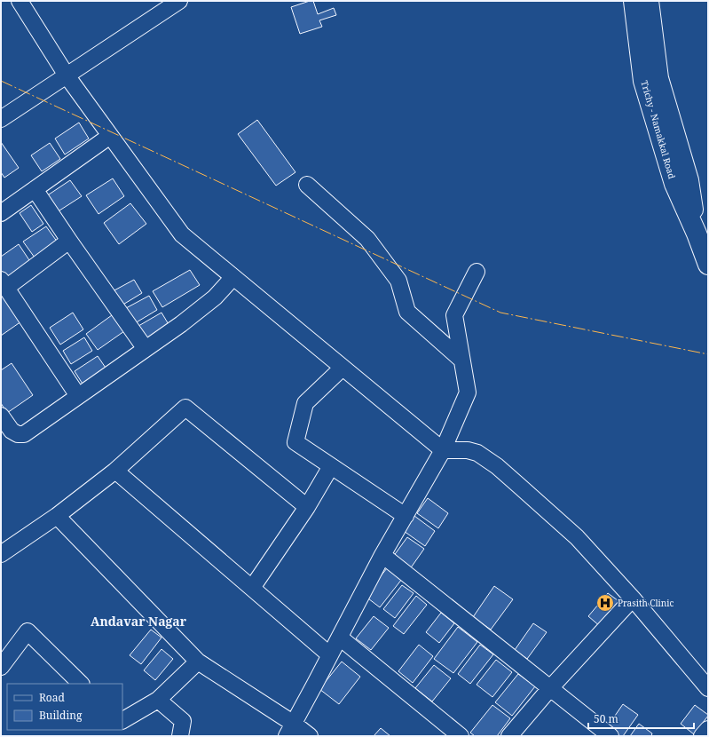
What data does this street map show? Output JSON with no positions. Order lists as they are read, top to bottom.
{
  "streets": {
    "highway": ["Trichy - Namakkal Road"]
  },
  "districts": ["Andavar Nagar"],
  "places": {
    "hospital": ["Prasith Clinic"]
  },
  "legend": ["Road", "Building"],
  "scale_bar": "50 m"
}
